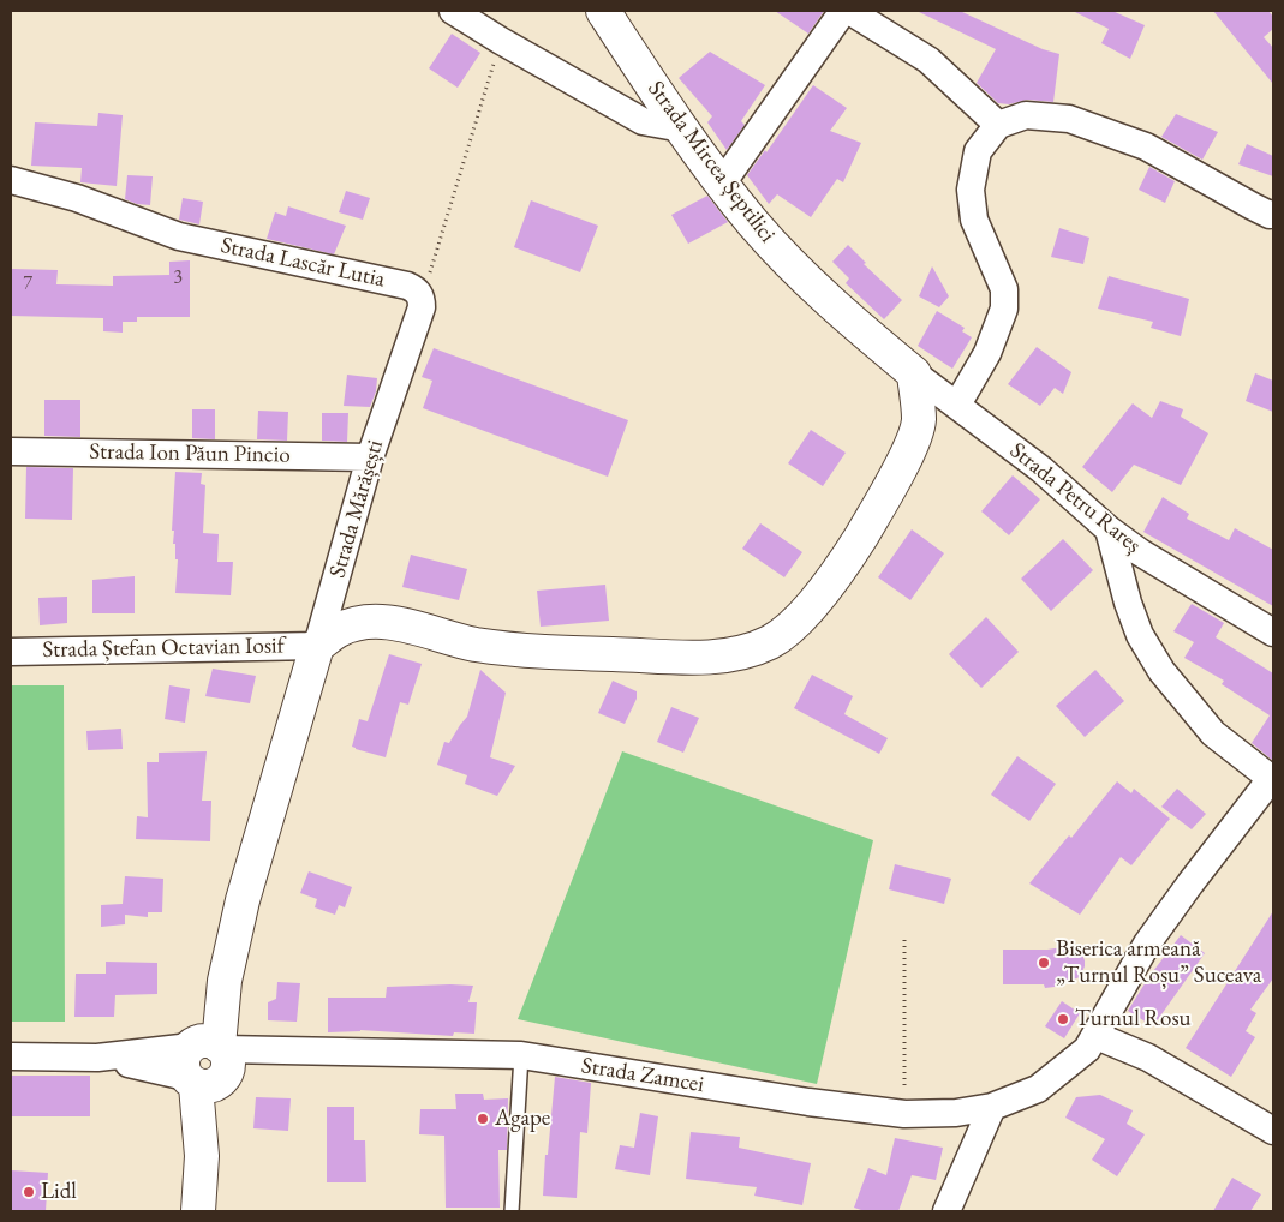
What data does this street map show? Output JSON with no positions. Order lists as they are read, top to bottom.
{
  "streets": {
    "street": [
      "Strada Mircea Șeptilici",
      "Strada Lascăr Lutia",
      "Strada Ion Păun Pincio",
      "Strada Petru Rareș",
      "Strada Mărășești",
      "Strada Ștefan Octavian Iosif",
      "Strada Zamcei"
    ]
  },
  "crossings": [
    ["Strada Mircea Șeptilici", "Strada Petru Rareș"],
    ["Strada Lascăr Lutia", "Strada Mărășești"],
    ["Strada Ion Păun Pincio", "Strada Mărășești"],
    ["Strada Mărășești", "Strada Ștefan Octavian Iosif"],
    ["Strada Mărășești", "Strada Zamcei"]
  ],
  "places": [
    "Biserica armeană „Turnul Roșu” Suceava",
    "Turnul Rosu",
    "Agape",
    "Lidl"
  ],
  "house_numbers": ["3", "7"]
}
